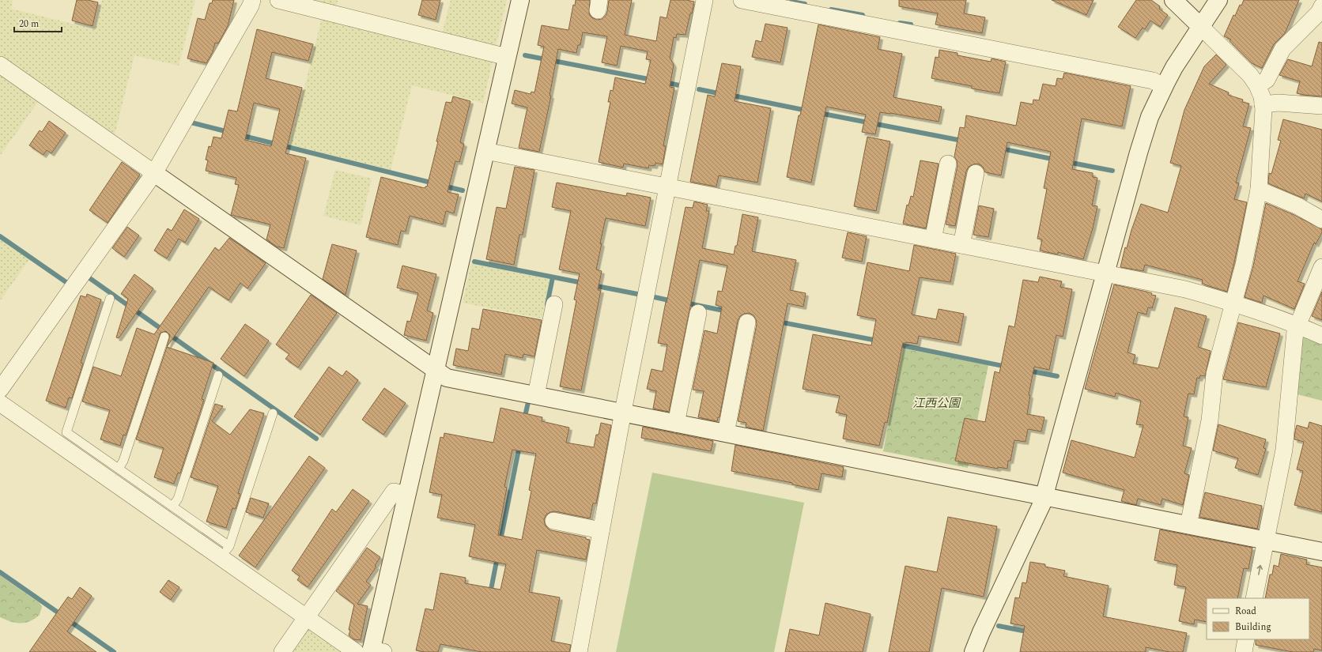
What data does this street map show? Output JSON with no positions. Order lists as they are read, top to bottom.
{
  "parks": ["江西公園"],
  "legend": ["Road", "Building"],
  "scale_bar": "20 m"
}
